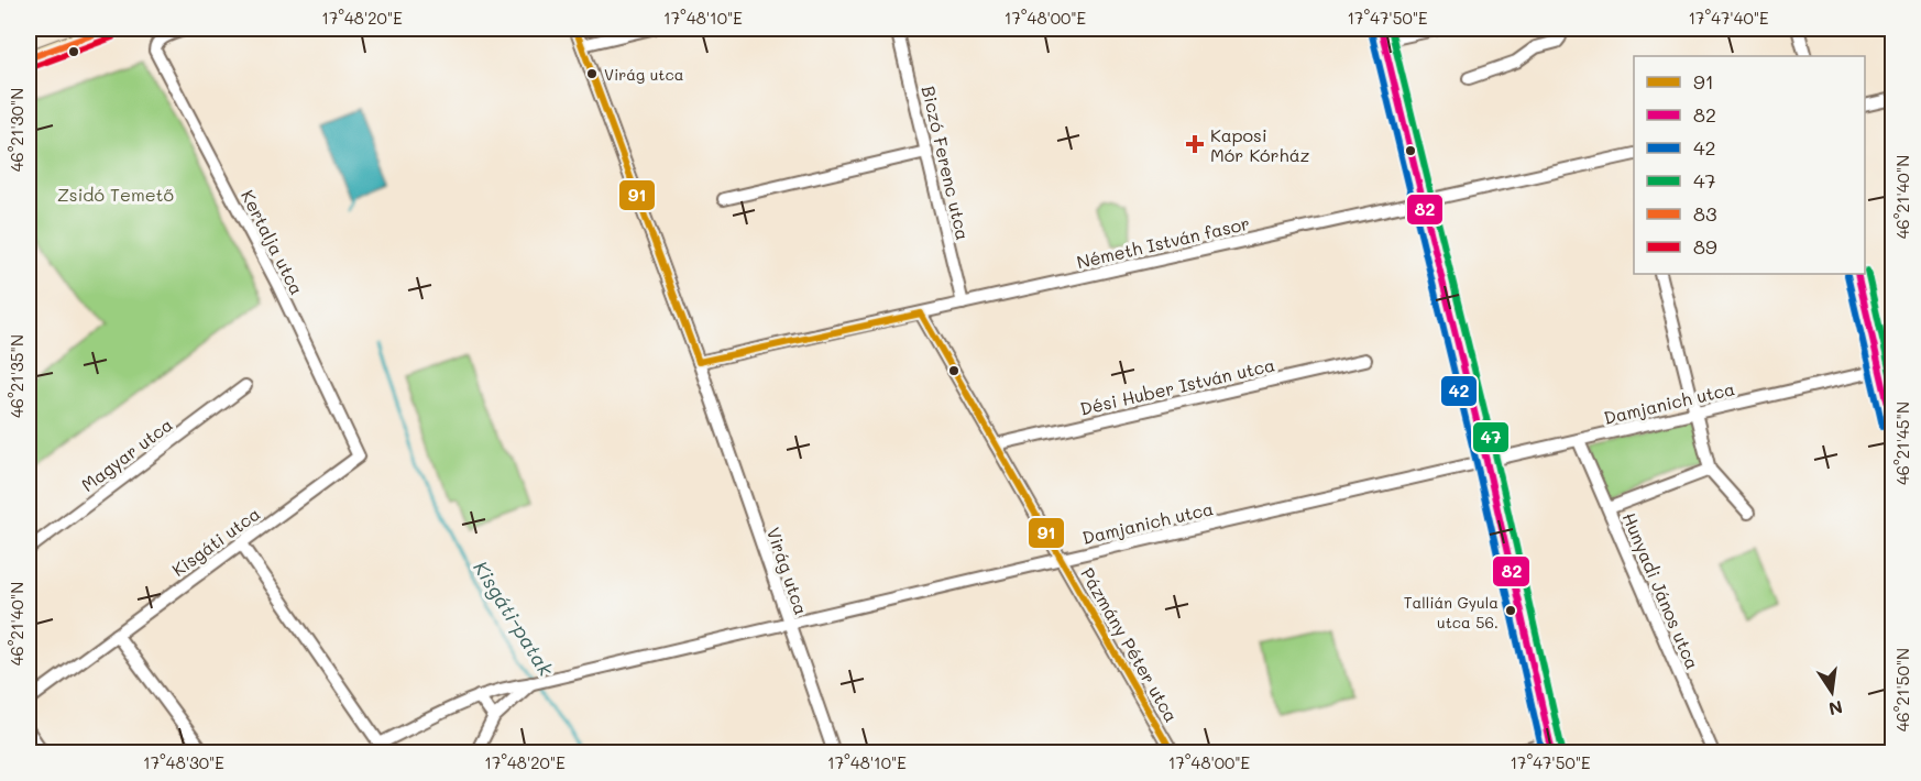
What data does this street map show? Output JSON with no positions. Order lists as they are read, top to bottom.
{
  "streets": {
    "street": [
      "Biczó Ferenc utca",
      "Kertalja utca",
      "Németh István fasor",
      "Dési Huber István utca",
      "Damjanich utca",
      "Magyar utca",
      "Kisgáti utca",
      "Virág utca",
      "Hunyadi János utca",
      "Pázmány Péter utca"
    ]
  },
  "crossings": [
    ["Biczó Ferenc utca", "Németh István fasor"],
    ["Kertalja utca", "Kisgáti utca"],
    ["Németh István fasor", "Virág utca"],
    ["Németh István fasor", "Pázmány Péter utca"],
    ["Dési Huber István utca", "Pázmány Péter utca"],
    ["Damjanich utca", "Kisgáti utca"],
    ["Damjanich utca", "Virág utca"],
    ["Damjanich utca", "Hunyadi János utca"],
    ["Damjanich utca", "Pázmány Péter utca"]
  ],
  "water": ["Kisgáti-patak"],
  "parks": ["Zsidó Temető"],
  "places": {
    "other": ["Virág utca", "Tallián Gyula utca 56."],
    "health": ["Kaposi Mór Kórház"]
  },
  "lines": [
    "transit line 91",
    "transit line 82",
    "transit line 47",
    "transit line 83",
    "transit line 42",
    "transit line 89"
  ],
  "legend": [
    "91",
    "82",
    "42",
    "47",
    "83",
    "89"
  ],
  "north": "bottom",
  "coordinates": [
    "17°48'20\"E",
    "17°48'10\"E",
    "17°48'00\"E",
    "17°47'50\"E",
    "17°47'40\"E",
    "46°21'30\"N",
    "46°21'40\"N",
    "46°21'35\"N",
    "46°21'45\"N",
    "46°21'50\"N",
    "17°48'30\"E"
  ]
}
